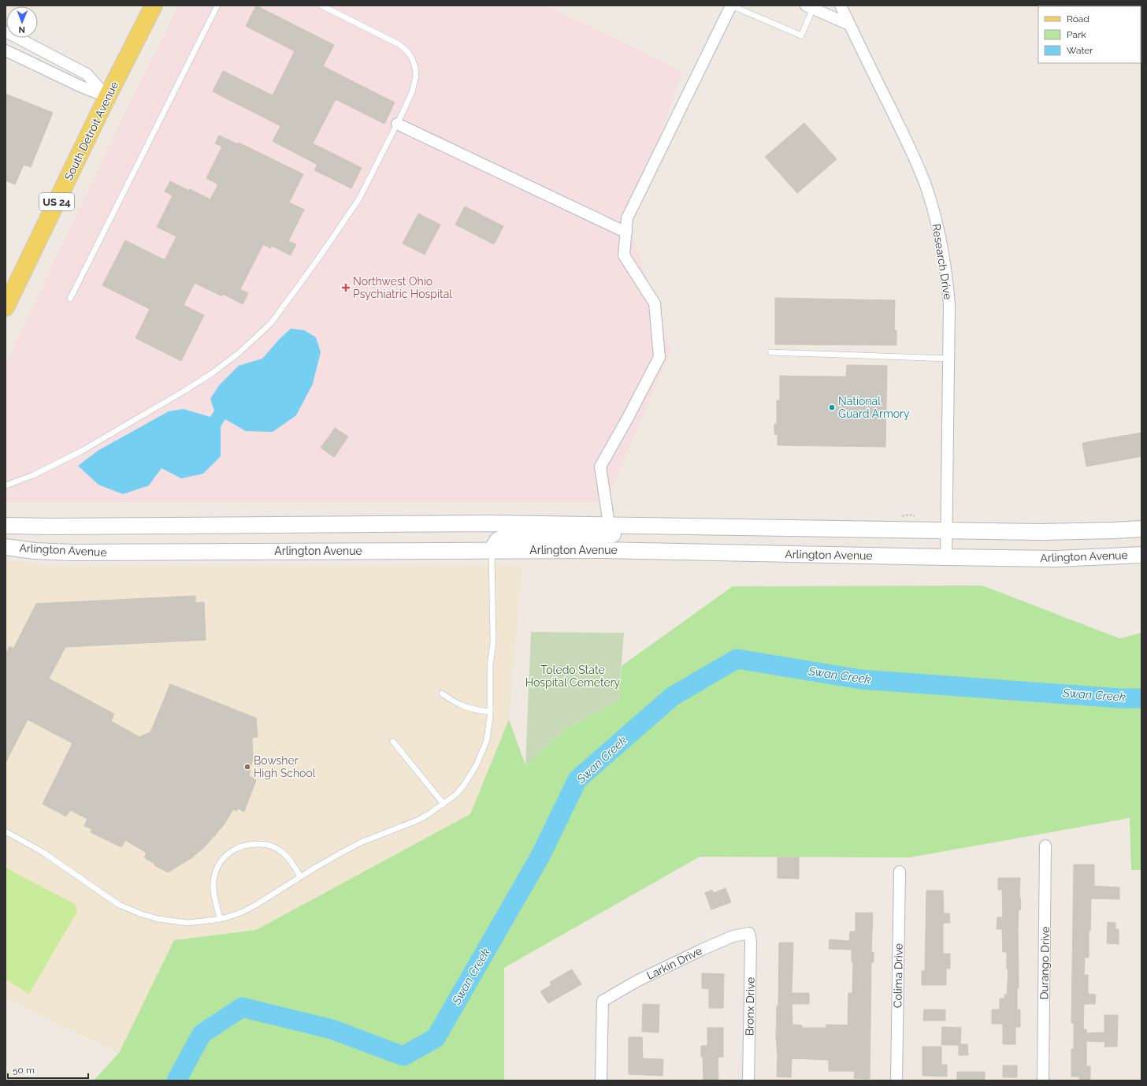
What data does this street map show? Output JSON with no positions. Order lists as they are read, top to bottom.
{
  "streets": {
    "main road": ["South Detroit Avenue", "US 24"],
    "street": [
      "Research Drive",
      "Arlington Avenue",
      "Larkin Drive",
      "Durango Drive",
      "Colima Drive",
      "Bronx Drive"
    ]
  },
  "crossings": [
    ["Research Drive", "Arlington Avenue"],
    ["Larkin Drive", "Bronx Drive"]
  ],
  "water": ["Swan Creek"],
  "parks": ["Toledo State Hospital Cemetery"],
  "places": {
    "health": ["Northwest Ohio Psychiatric Hospital"],
    "other": ["National Guard Armory", "Bowsher High School"]
  },
  "legend": ["Road", "Park", "Water"],
  "scale_bar": "50 m",
  "north": "bottom"
}
